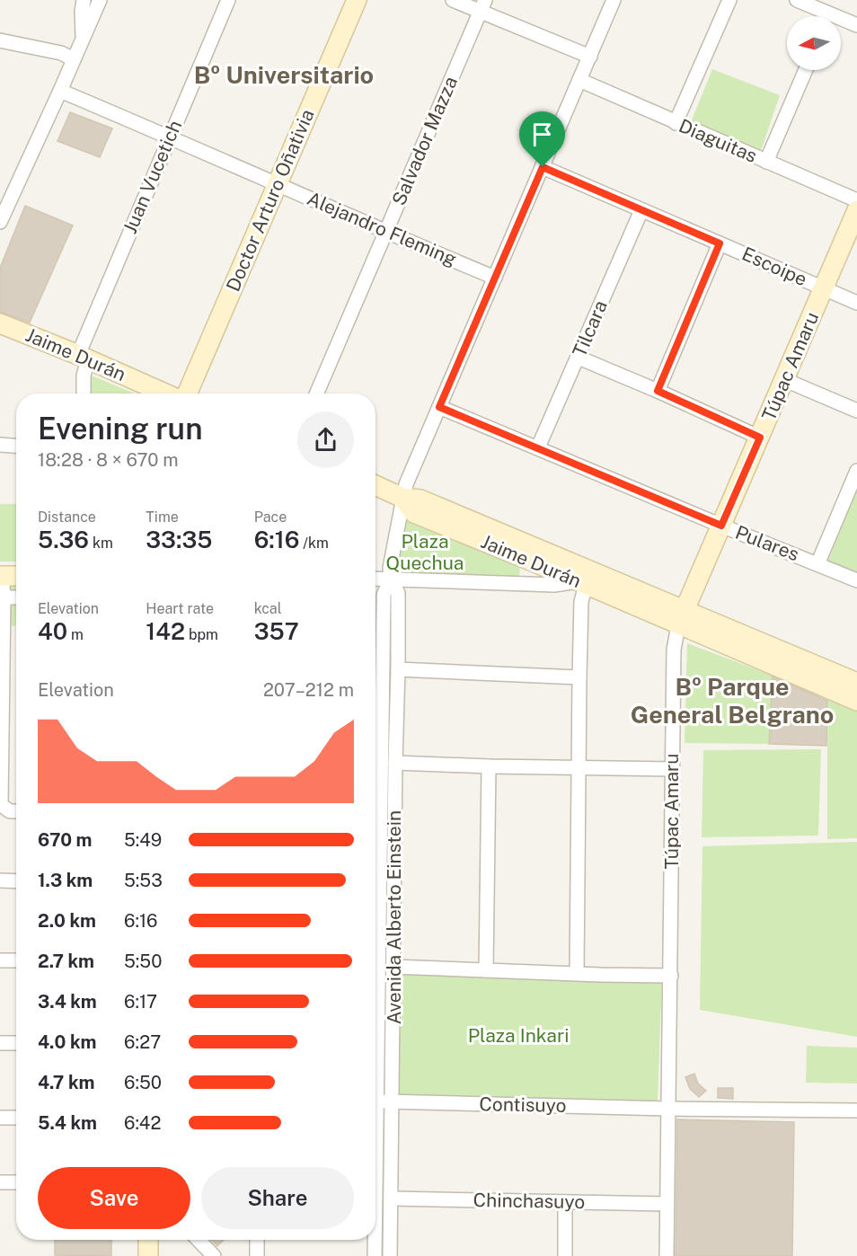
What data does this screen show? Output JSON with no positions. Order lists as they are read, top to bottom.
{
  "streets": {
    "street": [
      "Salvador Mazza",
      "Diaguitas",
      "Juan Vucetich",
      "Doctor Arturo Oñativia",
      "Alejandro Fleming",
      "Escoipe",
      "Tilcara",
      "Jaime Durán",
      "Túpac Amaru",
      "Pulares",
      "Avenida Alberto Einstein",
      "Contisuyo",
      "Chinchasuyo"
    ]
  },
  "crossings": [
    ["Salvador Mazza", "Alejandro Fleming"],
    ["Diaguitas", "Avenida Alberto Einstein"],
    ["Juan Vucetich", "Alejandro Fleming"],
    ["Juan Vucetich", "Jaime Durán"],
    ["Doctor Arturo Oñativia", "Alejandro Fleming"],
    ["Alejandro Fleming", "Avenida Alberto Einstein"],
    ["Escoipe", "Tilcara"],
    ["Escoipe", "Túpac Amaru"],
    ["Escoipe", "Avenida Alberto Einstein"],
    ["Tilcara", "Pulares"],
    ["Jaime Durán", "Túpac Amaru"],
    ["Jaime Durán", "Avenida Alberto Einstein"],
    ["Túpac Amaru", "Pulares"],
    ["Túpac Amaru", "Contisuyo"],
    ["Túpac Amaru", "Chinchasuyo"],
    ["Pulares", "Avenida Alberto Einstein"],
    ["Avenida Alberto Einstein", "Contisuyo"],
    ["Avenida Alberto Einstein", "Chinchasuyo"]
  ],
  "districts": ["Bº Universitario", "Bº Parque General Belgrano"],
  "parks": ["Plaza Quechua", "Plaza Inkari"],
  "north": "left",
  "page": {
    "heading": ["Evening run", "18:28 · 8 × 670 m"],
    "stats": [
      ["Distance", "5.36 km"],
      ["Time", "33:35"],
      ["Pace", "6:16 /km"],
      ["Elevation", "40 m"],
      ["Heart rate", "142 bpm"],
      ["kcal", "357"]
    ],
    "chart": ["Elevation", "207–212 m"],
    "list": [
      {
        "name": "670 m",
        "note": "5:49"
      },
      {
        "name": "1.3 km",
        "note": "5:53"
      },
      {
        "name": "2.0 km",
        "note": "6:16"
      },
      {
        "name": "2.7 km",
        "note": "5:50"
      },
      {
        "name": "3.4 km",
        "note": "6:17"
      },
      {
        "name": "4.0 km",
        "note": "6:27"
      },
      {
        "name": "4.7 km",
        "note": "6:50"
      },
      {
        "name": "5.4 km",
        "note": "6:42"
      }
    ],
    "buttons": ["Save", "Share"]
  }
}
